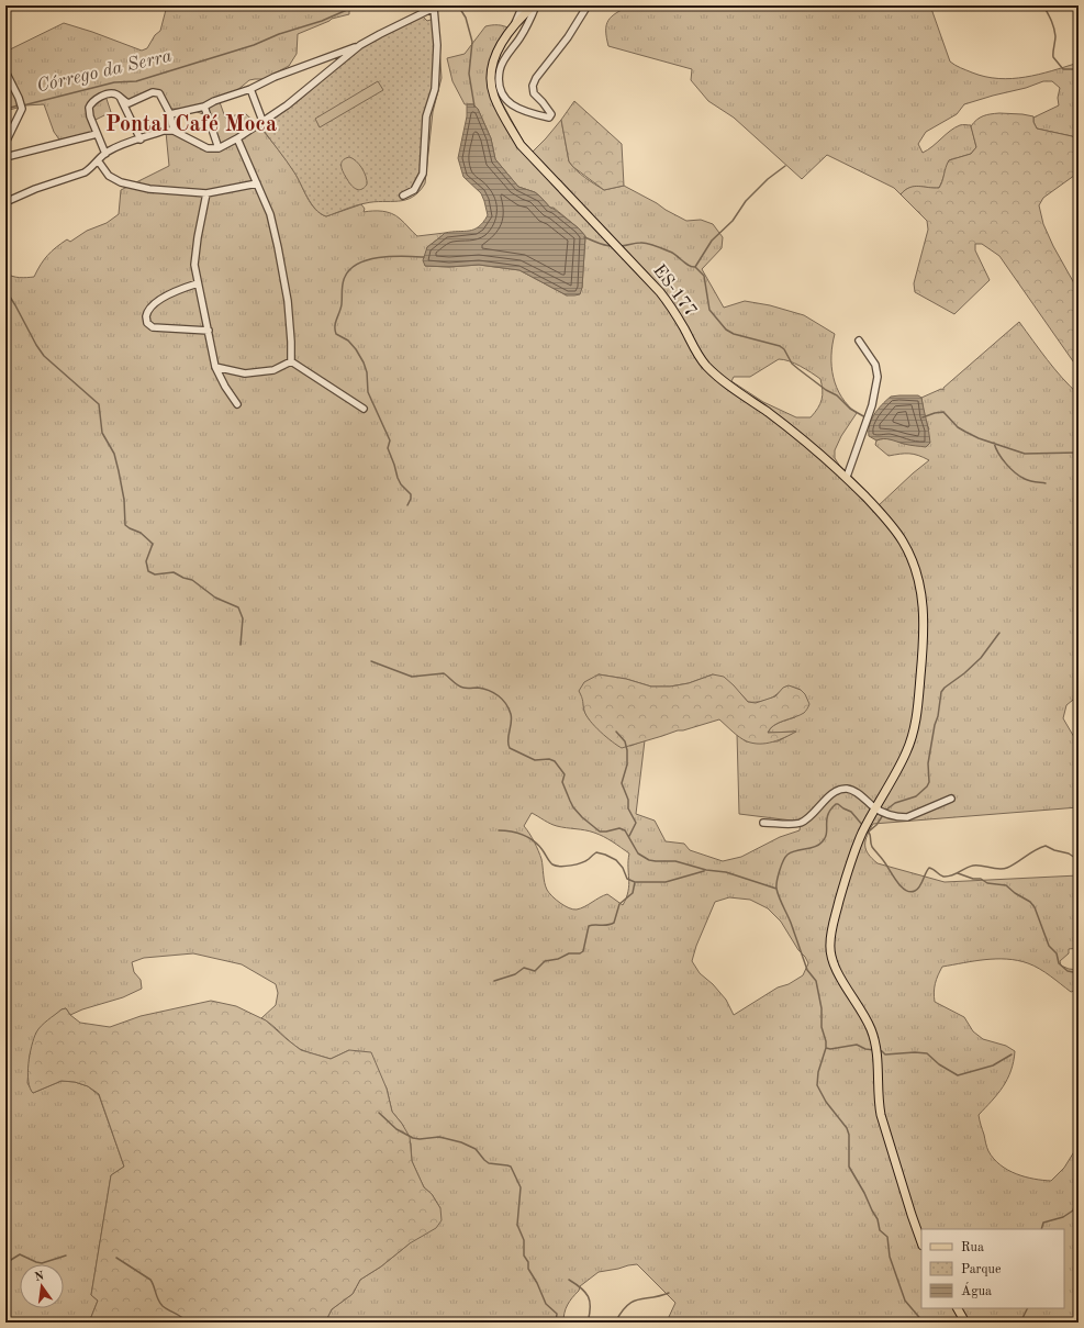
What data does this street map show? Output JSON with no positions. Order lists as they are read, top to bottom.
{
  "streets": {
    "main road": ["ES-177"]
  },
  "districts": ["Pontal Café Moca"],
  "water": ["Córrego da Serra"],
  "legend": ["Rua", "Parque", "Água"],
  "north": "top"
}
